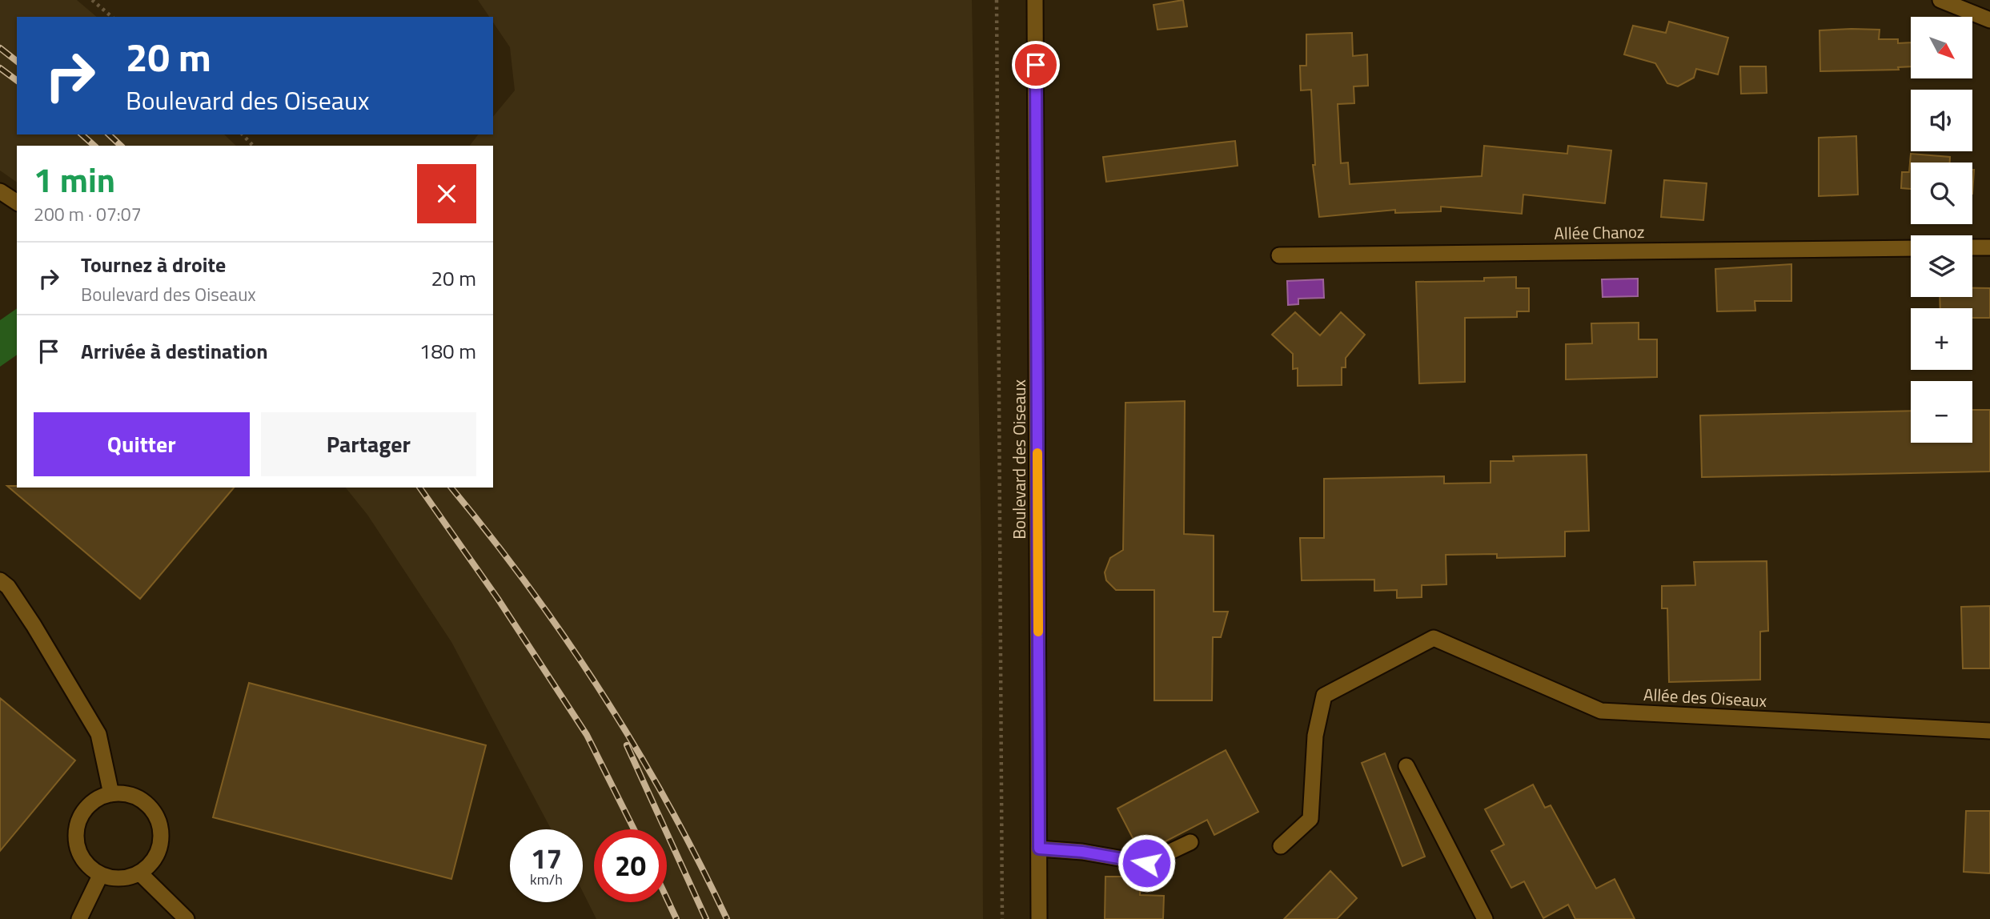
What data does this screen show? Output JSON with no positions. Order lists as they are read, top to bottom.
{
  "streets": {
    "street": ["Allée Chanoz", "Boulevard des Oiseaux", "Allée des Oiseaux"]
  },
  "north": "bottom right",
  "page": {
    "map_buttons": ["+", "−"],
    "turn": ["20 m", "Boulevard des Oiseaux"],
    "heading": ["1 min", "200 m · 07:07"],
    "list": [
      {
        "name": "Tournez à droite",
        "note": "Boulevard des Oiseaux",
        "value": "20 m"
      },
      {
        "name": "Arrivée à destination",
        "value": "180 m"
      }
    ],
    "buttons": ["Quitter", "Partager"],
    "speed": "17 km/h",
    "limit": "20"
  }
}
